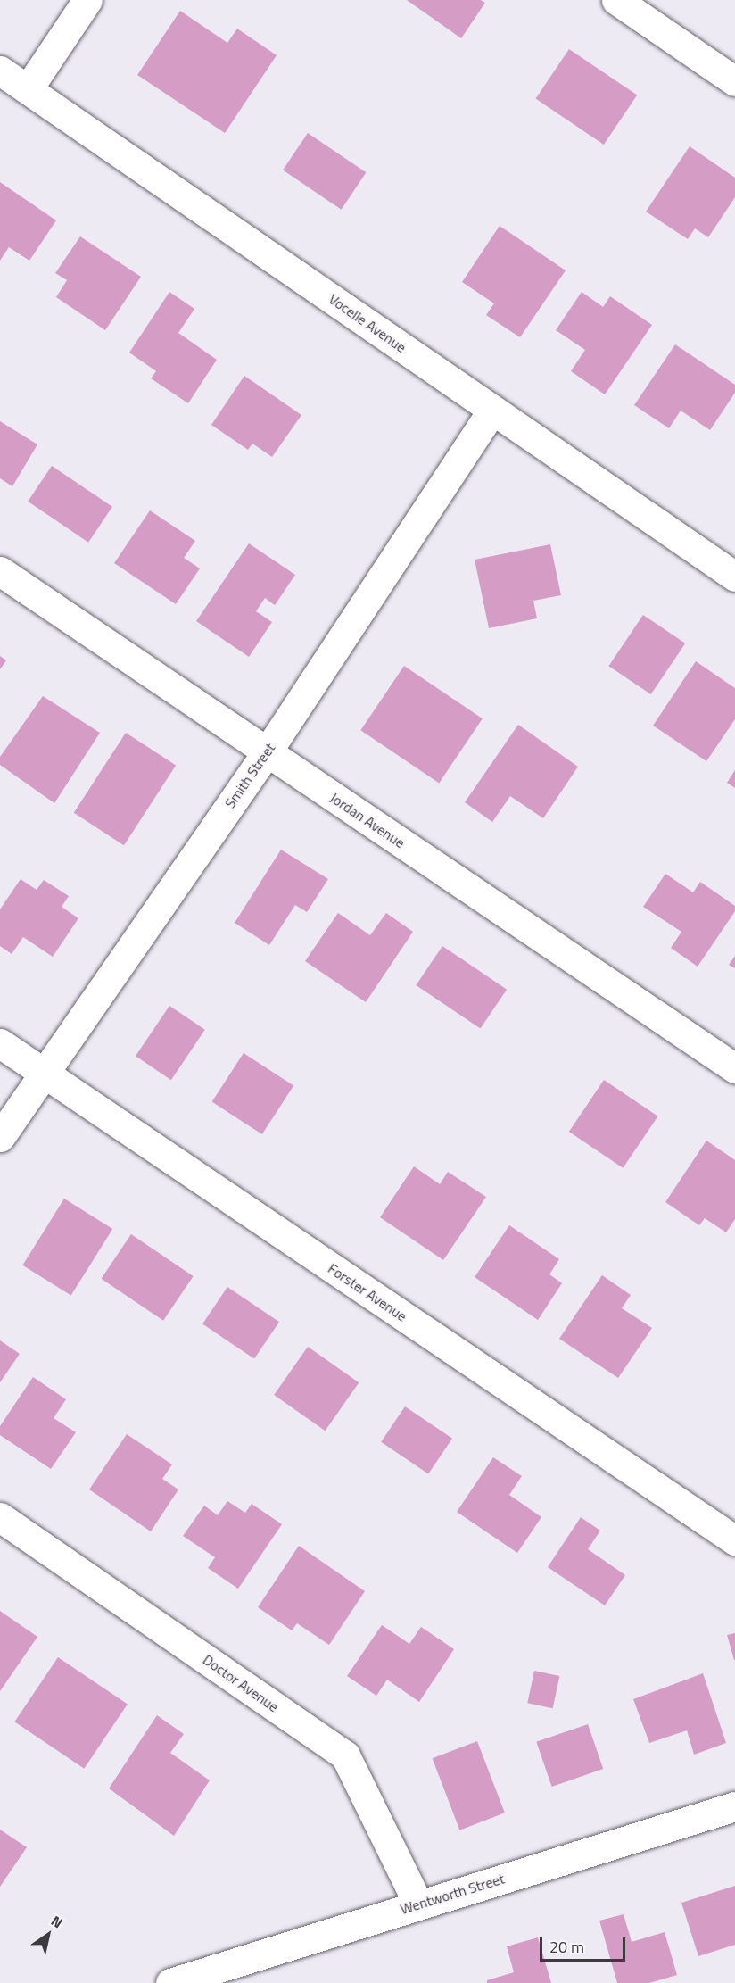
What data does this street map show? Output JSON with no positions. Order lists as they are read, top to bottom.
{
  "streets": {
    "street": [
      "Vocelle Avenue",
      "Smith Street",
      "Jordan Avenue",
      "Forster Avenue",
      "Doctor Avenue",
      "Wentworth Street"
    ]
  },
  "crossings": [
    ["Vocelle Avenue", "Smith Street"],
    ["Smith Street", "Jordan Avenue"],
    ["Smith Street", "Forster Avenue"],
    ["Doctor Avenue", "Wentworth Street"]
  ],
  "scale_bar": "20 m",
  "north": "top right"
}
